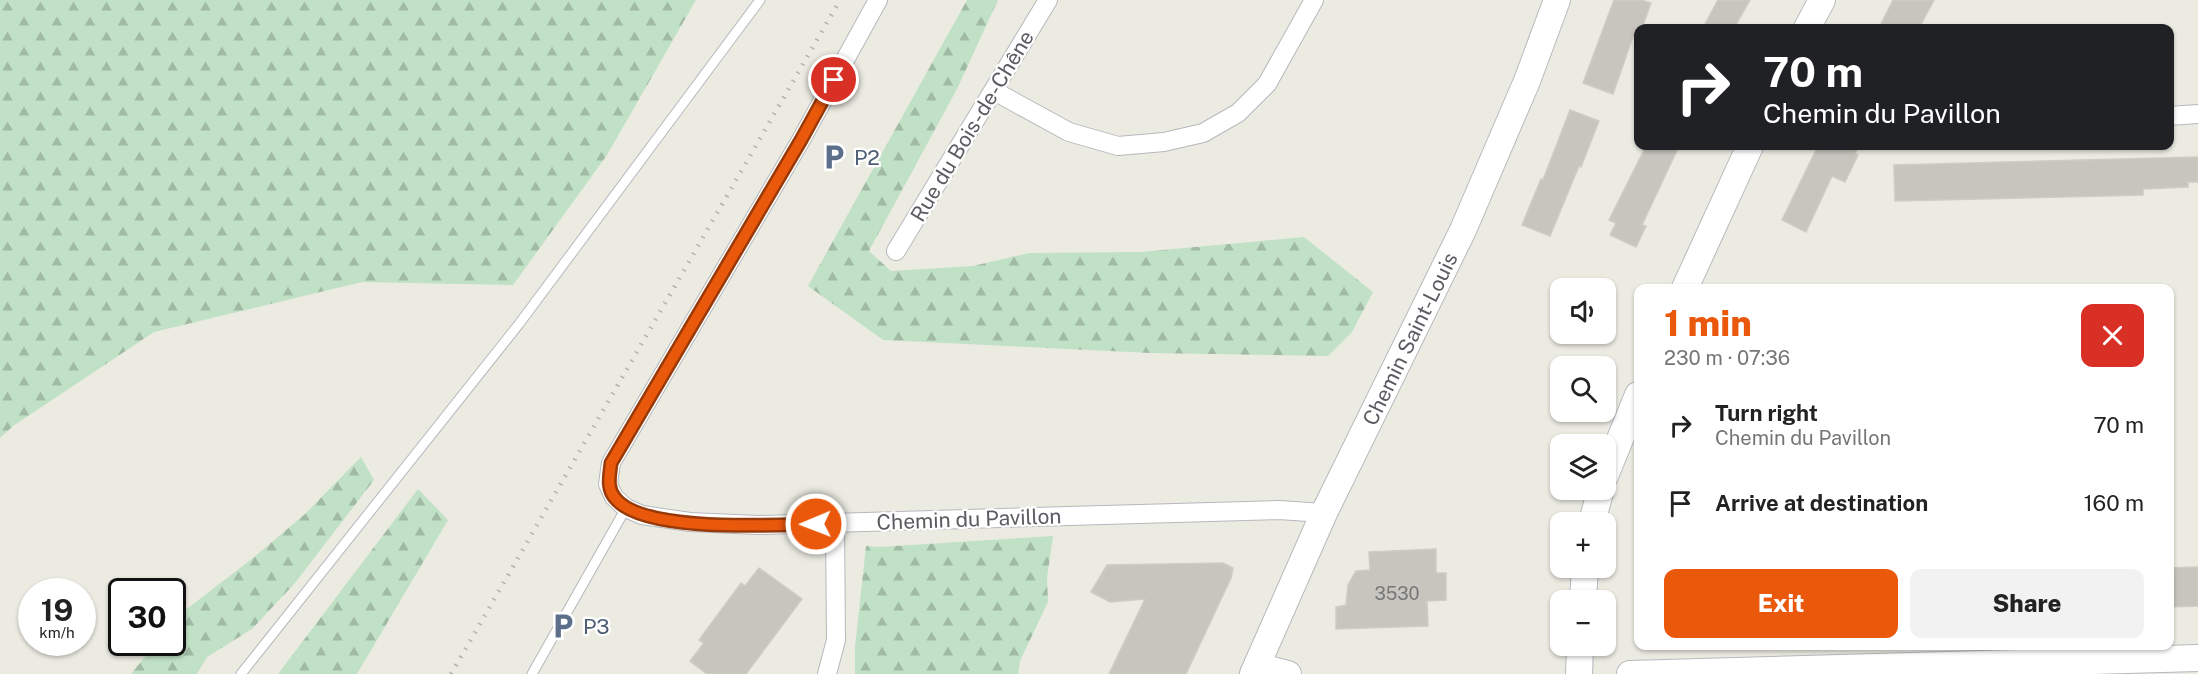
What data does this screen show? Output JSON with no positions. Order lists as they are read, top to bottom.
{
  "streets": {
    "street": ["Rue du Bois-de-Chêne", "Chemin Saint-Louis", "Chemin du Pavillon"]
  },
  "crossings": [
    ["Chemin Saint-Louis", "Chemin du Pavillon"]
  ],
  "places": {
    "parking": ["P2", "P3"]
  },
  "house_numbers": ["3530"],
  "page": {
    "turn": ["70 m", "Chemin du Pavillon"],
    "map_buttons": ["+", "−"],
    "heading": ["1 min", "230 m · 07:36"],
    "list": [
      {
        "name": "Turn right",
        "note": "Chemin du Pavillon",
        "value": "70 m"
      },
      {
        "name": "Arrive at destination",
        "value": "160 m"
      }
    ],
    "buttons": ["Exit", "Share"],
    "speed": "19 km/h",
    "limit": "30"
  }
}
